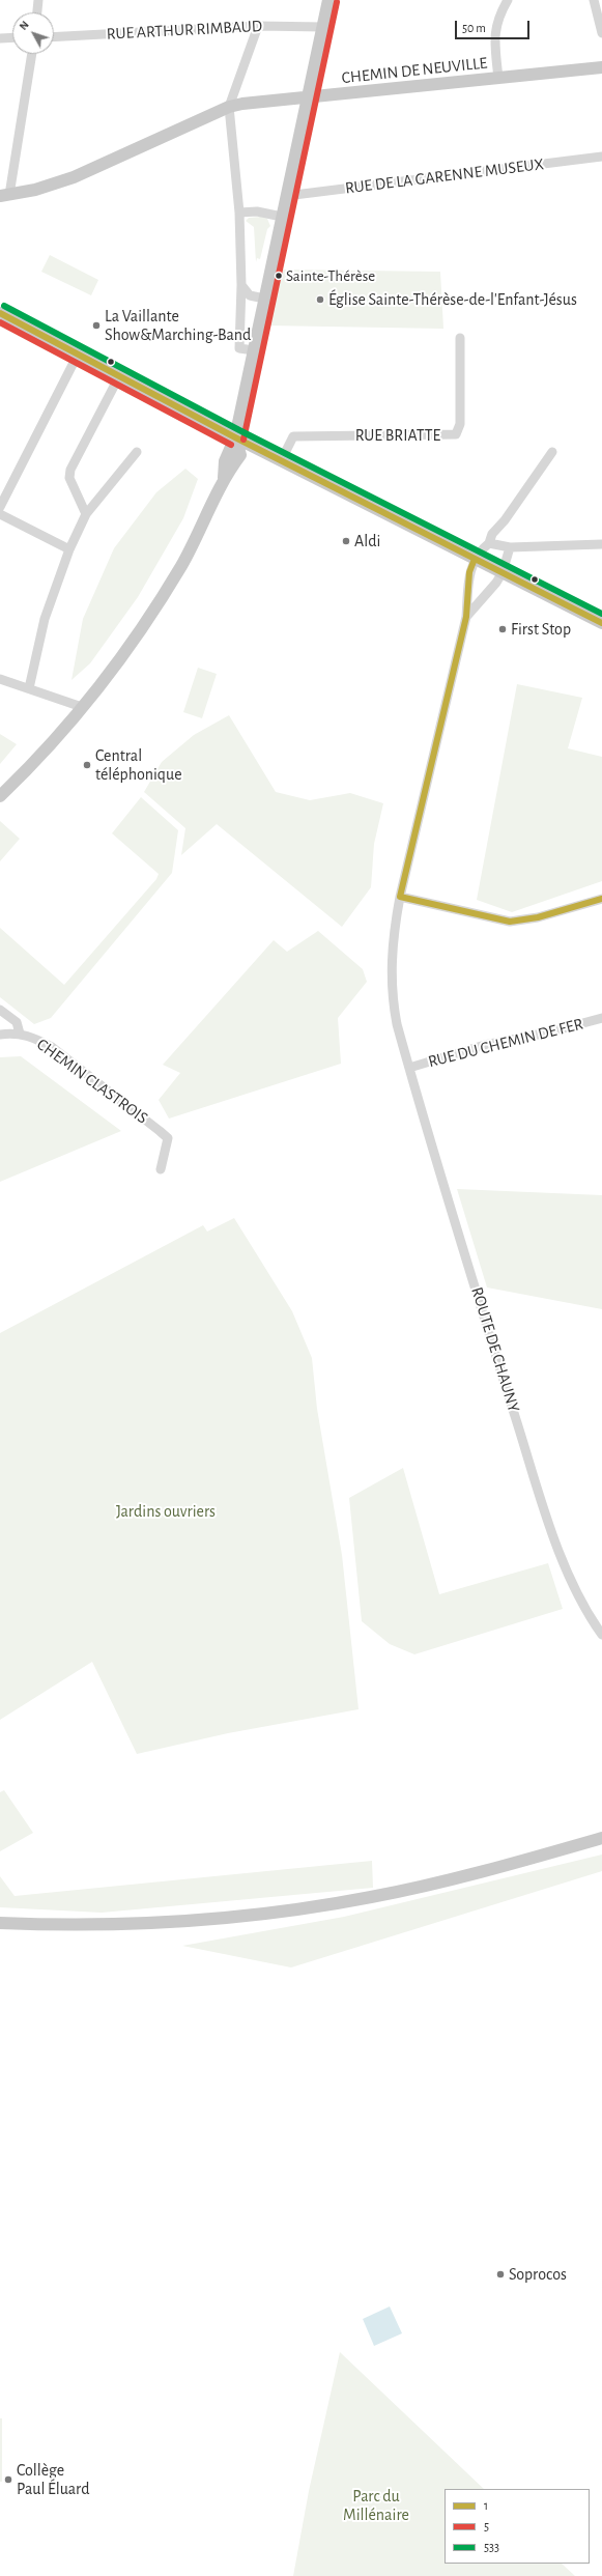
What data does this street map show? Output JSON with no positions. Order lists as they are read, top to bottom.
{
  "streets": {
    "main road": ["CHEMIN DE NEUVILLE"],
    "street": [
      "RUE ARTHUR RIMBAUD",
      "RUE DE LA GARENNE MUSEUX",
      "RUE BRIATTE",
      "RUE DU CHEMIN DE FER",
      "CHEMIN CLASTROIS",
      "ROUTE DE CHAUNY"
    ]
  },
  "crossings": [
    ["RUE DU CHEMIN DE FER", "ROUTE DE CHAUNY"]
  ],
  "parks": ["Jardins ouvriers", "Parc du Millénaire"],
  "places": [
    "Sainte-Thérèse",
    "Église Sainte-Thérèse-de-l'Enfant-Jésus",
    "La Vaillante Show&Marching-Band",
    "Aldi",
    "First Stop",
    "Central téléphonique",
    "Soprocos",
    "Collège Paul Éluard"
  ],
  "lines": ["transit line 5", "transit line 533", "transit line 1"],
  "legend": ["1", "5", "533"],
  "scale_bar": "50 m",
  "north": "top left"
}
